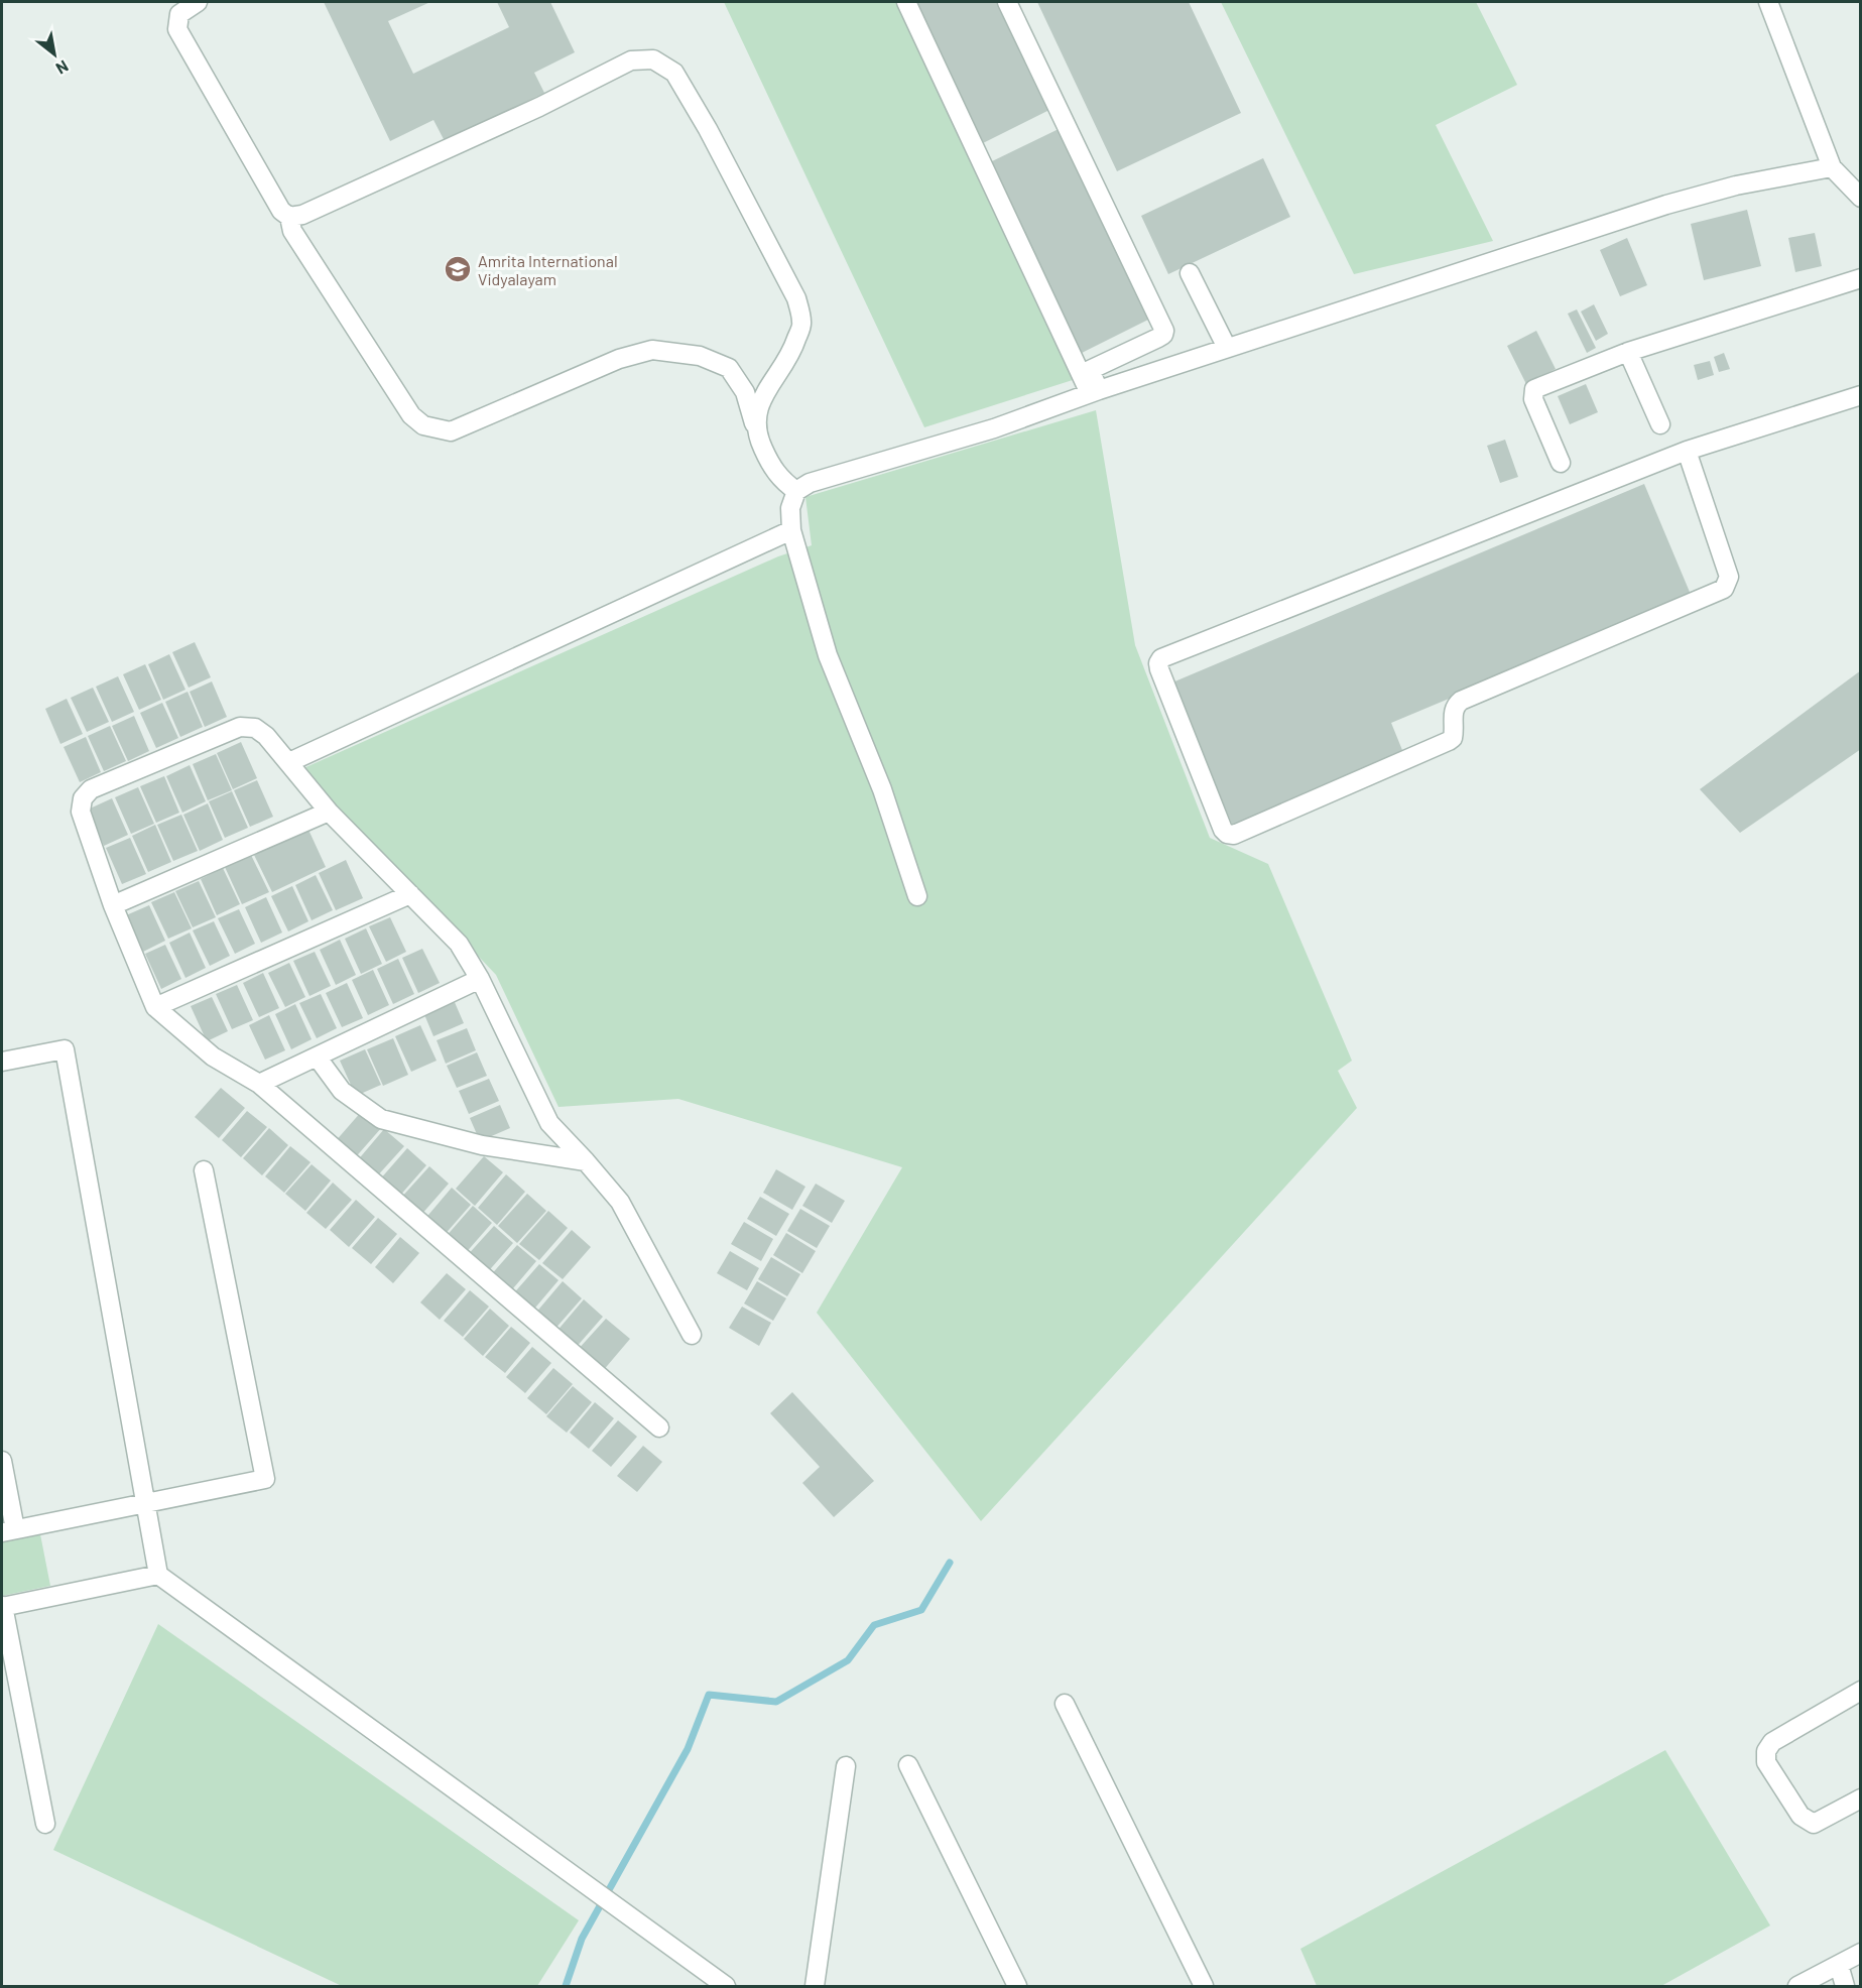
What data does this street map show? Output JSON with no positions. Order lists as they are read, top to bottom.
{
  "places": {
    "school or university": ["Amrita International Vidyalayam"]
  },
  "north": "bottom right"
}
